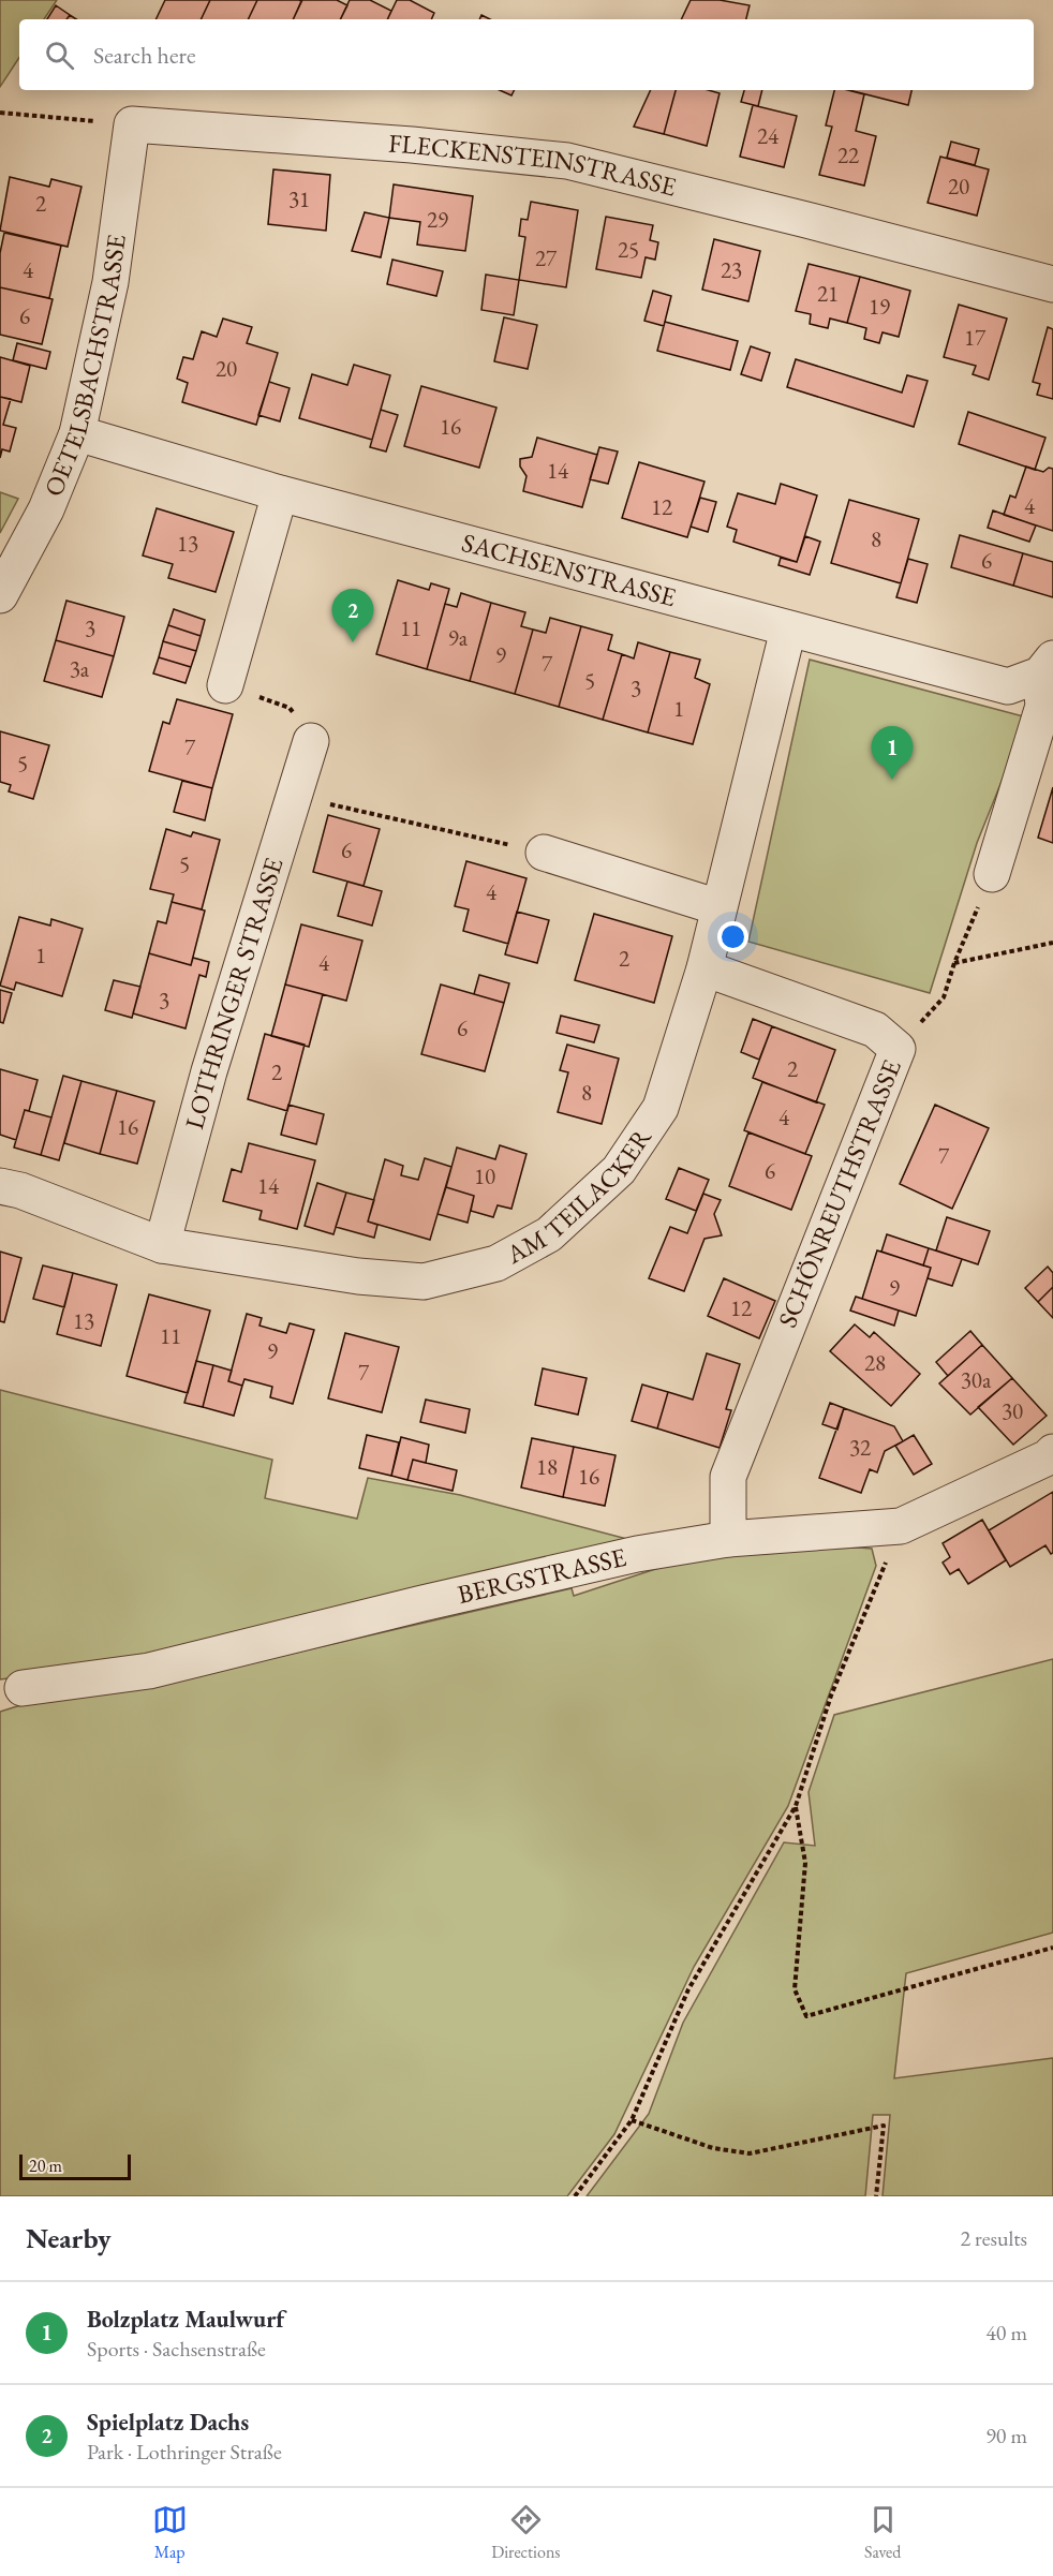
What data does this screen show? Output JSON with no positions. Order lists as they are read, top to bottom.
{
  "streets": {
    "street": [
      "FLECKENSTEINSTRASSE",
      "OETELSBACHSTRASSE",
      "SACHSENSTRASSE",
      "LOTHRINGER STRASSE",
      "AM TEILACKER",
      "SCHÖNREUTHSTRASSE",
      "BERGSTRASSE"
    ]
  },
  "crossings": [
    ["FLECKENSTEINSTRASSE", "OETELSBACHSTRASSE"],
    ["OETELSBACHSTRASSE", "SACHSENSTRASSE"],
    ["SACHSENSTRASSE", "AM TEILACKER"],
    ["LOTHRINGER STRASSE", "AM TEILACKER"],
    ["AM TEILACKER", "SCHÖNREUTHSTRASSE"],
    ["SCHÖNREUTHSTRASSE", "BERGSTRASSE"]
  ],
  "house_numbers": [
    "24",
    "22",
    "20",
    "31",
    "2",
    "29",
    "25",
    "27",
    "4",
    "23",
    "21",
    "19",
    "6",
    "17",
    "20",
    "16",
    "14",
    "4",
    "12",
    "8",
    "13",
    "6",
    "3",
    "11",
    "9a",
    "9",
    "7",
    "3a",
    "5",
    "3",
    "1",
    "7",
    "5",
    "6",
    "5",
    "4",
    "1",
    "2",
    "4",
    "3",
    "6",
    "2",
    "2",
    "8",
    "4",
    "16",
    "7",
    "6",
    "10",
    "14",
    "9",
    "12",
    "13",
    "11",
    "9",
    "28",
    "7",
    "30a",
    "30",
    "32",
    "18",
    "16"
  ],
  "scale_bar": "20 m",
  "page": {
    "search": "Search here",
    "pins": ["2", "1"],
    "scale": "20 m",
    "heading": ["Nearby", "2 results"],
    "list": [
      {
        "mark": "1",
        "name": "Bolzplatz Maulwurf",
        "note": "Sports · Sachsenstraße",
        "value": "40 m"
      },
      {
        "mark": "2",
        "name": "Spielplatz Dachs",
        "note": "Park · Lothringer Straße",
        "value": "90 m"
      }
    ],
    "nav": ["Map", "Directions", "Saved"]
  }
}
